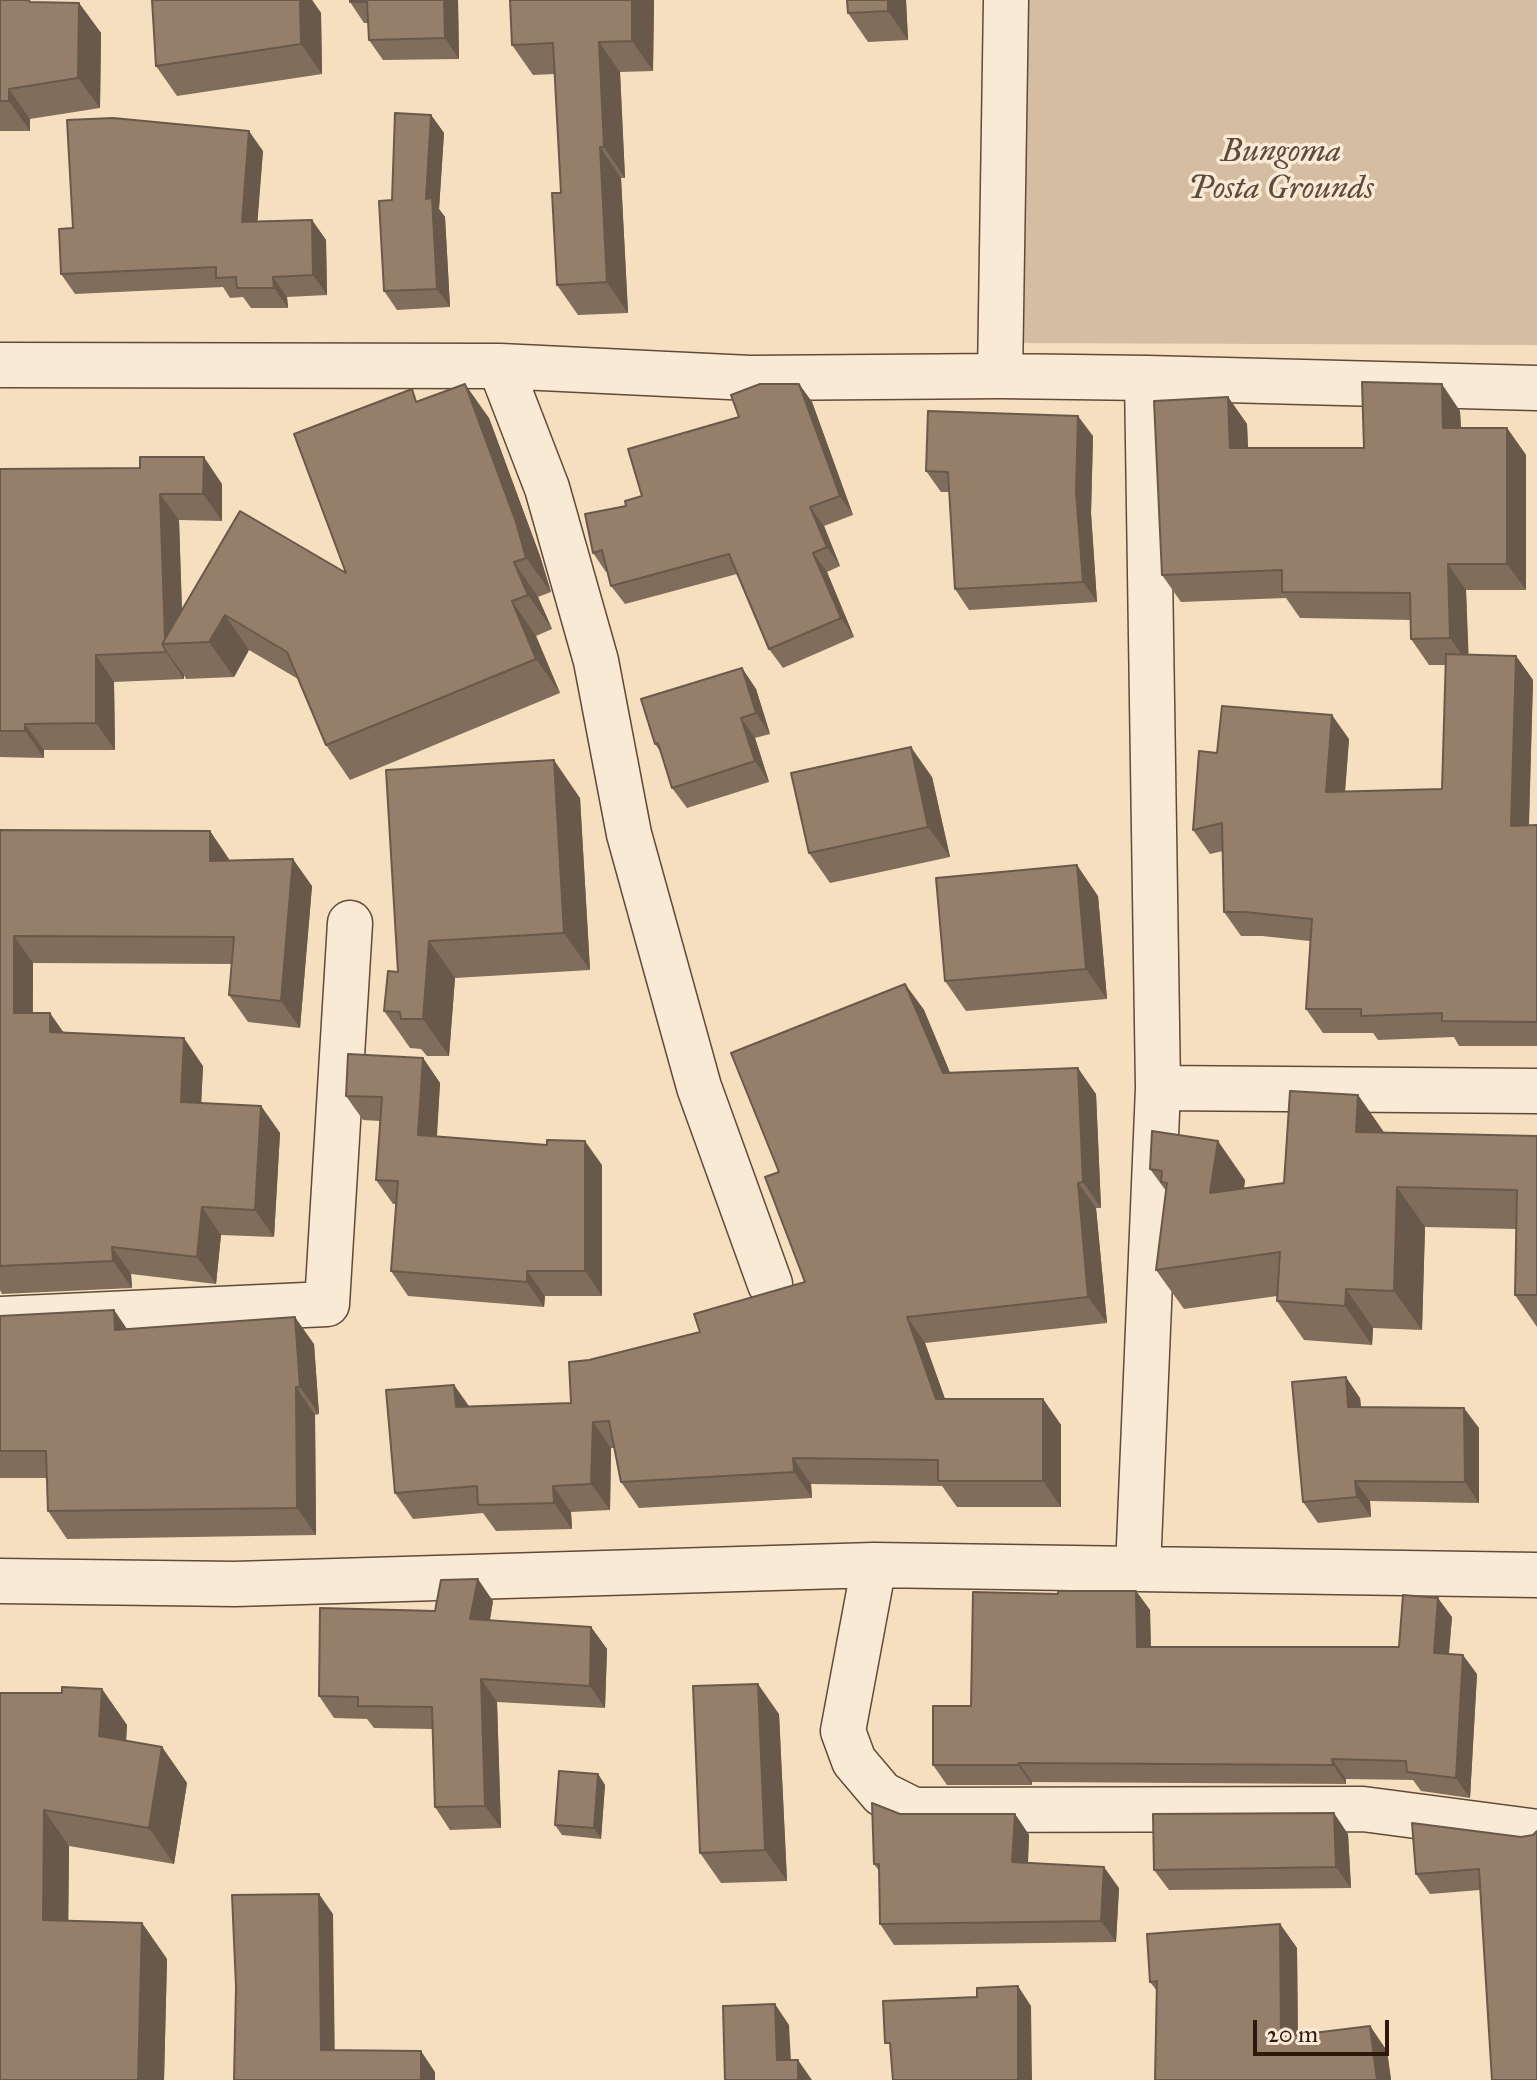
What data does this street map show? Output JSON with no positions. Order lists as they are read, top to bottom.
{
  "parks": ["Bungoma Posta Grounds"],
  "scale_bar": "20 m"
}
